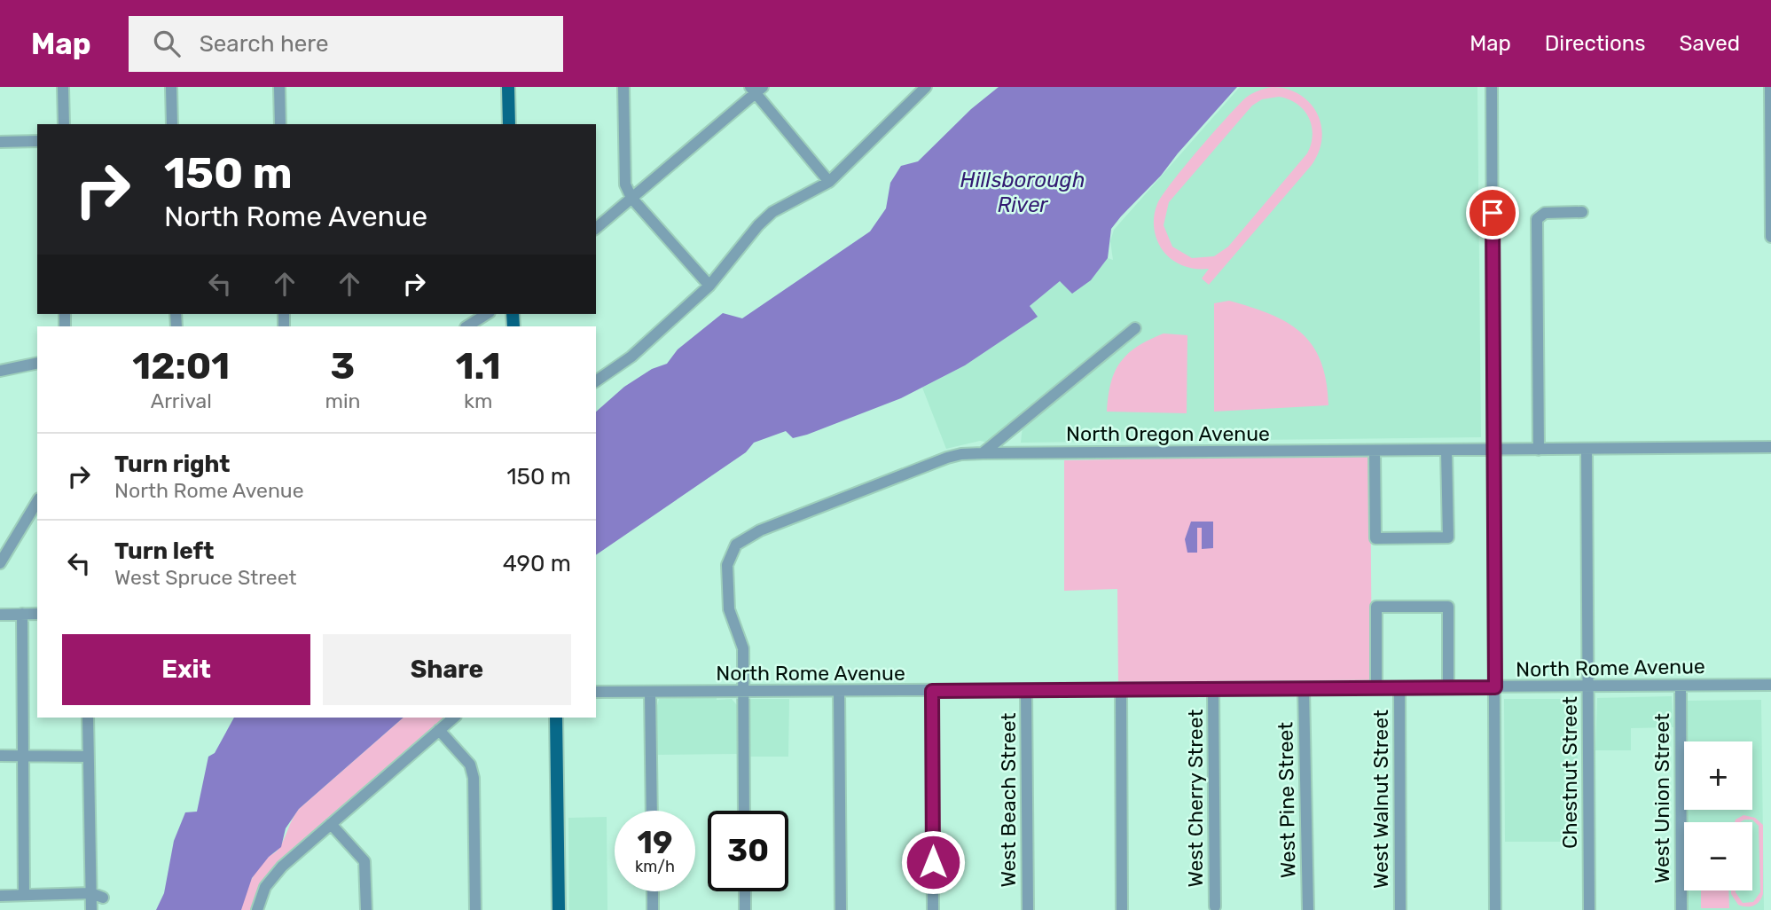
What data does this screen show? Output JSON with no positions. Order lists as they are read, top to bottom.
{
  "streets": {
    "street": [
      "North Oregon Avenue",
      "North Rome Avenue",
      "Chestnut Street",
      "West Cherry Street",
      "West Union Street",
      "West Walnut Street",
      "West Beach Street",
      "West Pine Street"
    ]
  },
  "crossings": [
    ["North Oregon Avenue", "North Rome Avenue"],
    ["North Oregon Avenue", "Chestnut Street"],
    ["North Rome Avenue", "Chestnut Street"],
    ["North Rome Avenue", "West Cherry Street"],
    ["North Rome Avenue", "West Union Street"],
    ["North Rome Avenue", "West Walnut Street"],
    ["North Rome Avenue", "West Beach Street"],
    ["North Rome Avenue", "West Pine Street"]
  ],
  "water": ["Hillsborough River"],
  "page": {
    "header": "Map",
    "search": "Search here",
    "nav": ["Map", "Directions", "Saved"],
    "turn": ["150 m", "North Rome Avenue"],
    "eta": [
      "12:01",
      "Arrival",
      "3",
      "min",
      "1.1",
      "km"
    ],
    "list": [
      {
        "name": "Turn right",
        "note": "North Rome Avenue",
        "value": "150 m"
      },
      {
        "name": "Turn left",
        "note": "West Spruce Street",
        "value": "490 m"
      }
    ],
    "buttons": ["Exit", "Share"],
    "map_buttons": ["+", "−"],
    "speed": "19 km/h",
    "limit": "30"
  }
}
